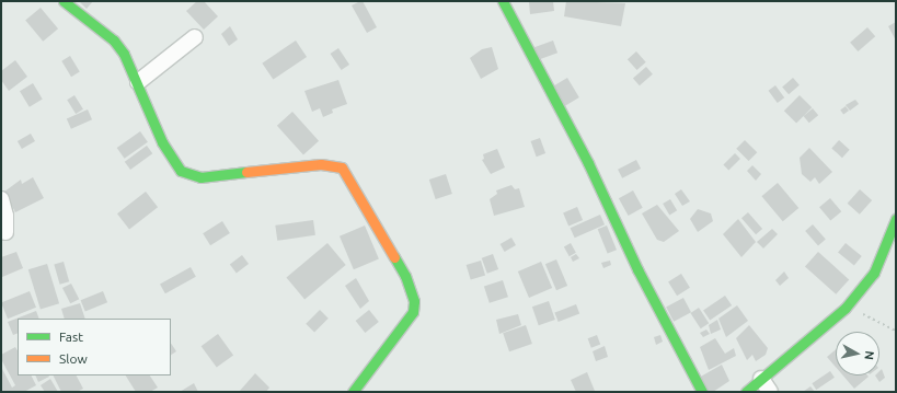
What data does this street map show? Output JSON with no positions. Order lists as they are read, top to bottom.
{
  "legend": ["Fast", "Slow"],
  "north": "right"
}
